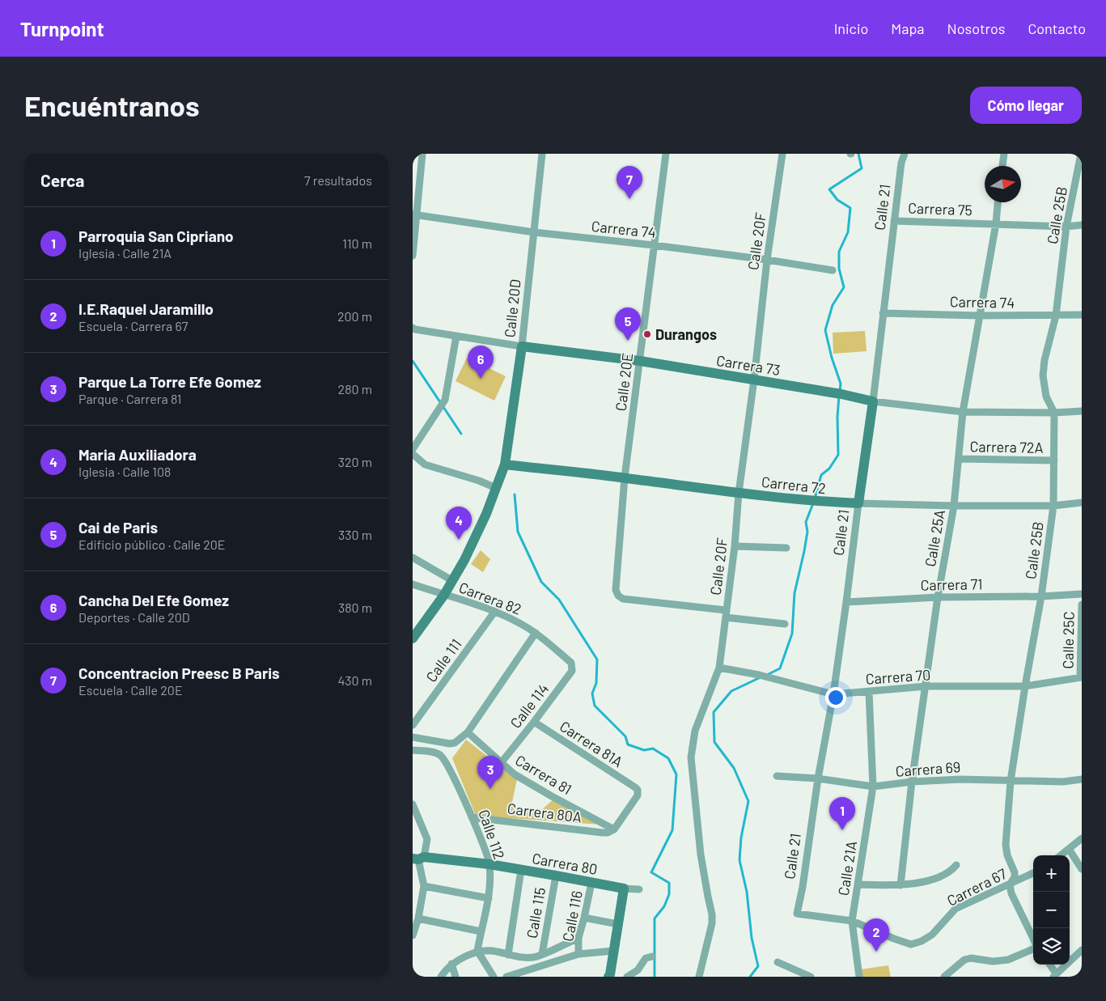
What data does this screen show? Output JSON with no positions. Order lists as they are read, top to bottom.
{
  "streets": {
    "street": [
      "Calle 21",
      "Carrera 75",
      "Calle 25B",
      "Carrera 74",
      "Calle 20F",
      "Calle 20D",
      "Carrera 73",
      "Calle 20E",
      "Carrera 72A",
      "Carrera 72",
      "Calle 25A",
      "Carrera 71",
      "Carrera 82",
      "Calle 25C",
      "Calle 111",
      "Carrera 70",
      "Calle 114",
      "Carrera 81A",
      "Carrera 69",
      "Carrera 81",
      "Carrera 80A",
      "Calle 112",
      "Carrera 80",
      "Calle 21A",
      "Carrera 67",
      "Calle 115",
      "Calle 116"
    ]
  },
  "crossings": [
    ["Calle 21", "Carrera 75"],
    ["Calle 21", "Carrera 74"],
    ["Calle 21", "Carrera 73"],
    ["Calle 21", "Carrera 72"],
    ["Calle 21", "Carrera 71"],
    ["Calle 21", "Carrera 70"],
    ["Calle 21", "Carrera 69"],
    ["Calle 21", "Carrera 67"],
    ["Carrera 75", "Calle 25B"],
    ["Carrera 75", "Calle 25A"],
    ["Calle 25B", "Carrera 74"],
    ["Calle 25B", "Carrera 73"],
    ["Calle 25B", "Carrera 72A"],
    ["Calle 25B", "Carrera 72"],
    ["Calle 25B", "Carrera 71"],
    ["Calle 25B", "Carrera 70"],
    ["Calle 25B", "Carrera 69"],
    ["Calle 25B", "Carrera 67"],
    ["Carrera 74", "Calle 20F"],
    ["Carrera 74", "Calle 20D"],
    ["Carrera 74", "Calle 20E"],
    ["Carrera 74", "Calle 25A"],
    ["Calle 20F", "Carrera 73"],
    ["Calle 20F", "Calle 20E"],
    ["Calle 20F", "Carrera 72"],
    ["Calle 20F", "Carrera 70"],
    ["Calle 20D", "Carrera 73"],
    ["Calle 20D", "Carrera 72"],
    ["Calle 20D", "Carrera 82"],
    ["Carrera 73", "Calle 20E"],
    ["Carrera 73", "Calle 25A"],
    ["Calle 20E", "Carrera 72"],
    ["Carrera 72A", "Calle 25A"],
    ["Carrera 72", "Calle 25A"],
    ["Calle 25A", "Carrera 71"],
    ["Calle 25A", "Carrera 70"],
    ["Calle 25A", "Carrera 69"],
    ["Carrera 82", "Calle 111"],
    ["Carrera 82", "Calle 114"],
    ["Calle 25C", "Carrera 70"],
    ["Carrera 70", "Calle 21A"],
    ["Calle 114", "Carrera 81A"],
    ["Calle 114", "Carrera 81"],
    ["Carrera 81A", "Carrera 81"],
    ["Carrera 81A", "Carrera 80A"],
    ["Carrera 69", "Calle 21A"],
    ["Carrera 81", "Carrera 80A"],
    ["Carrera 80A", "Calle 112"],
    ["Calle 112", "Carrera 80"],
    ["Carrera 80", "Calle 115"],
    ["Carrera 80", "Calle 116"],
    ["Calle 21A", "Carrera 67"]
  ],
  "places": ["Durangos"],
  "north": "right",
  "page": {
    "header": "Turnpoint",
    "nav": [
      "Inicio",
      "Mapa",
      "Nosotros",
      "Contacto"
    ],
    "buttons": "Cómo llegar",
    "title": "Encuéntranos",
    "heading": ["Cerca", "7 resultados"],
    "pins": [
      "7",
      "5",
      "6",
      "4",
      "3",
      "1",
      "2"
    ],
    "list": [
      {
        "mark": "1",
        "name": "Parroquia San Cipriano",
        "note": "Iglesia · Calle 21A",
        "value": "110 m"
      },
      {
        "mark": "2",
        "name": "I.E.Raquel Jaramillo",
        "note": "Escuela · Carrera 67",
        "value": "200 m"
      },
      {
        "mark": "3",
        "name": "Parque La Torre Efe Gomez",
        "note": "Parque · Carrera 81",
        "value": "280 m"
      },
      {
        "mark": "4",
        "name": "Maria Auxiliadora",
        "note": "Iglesia · Calle 108",
        "value": "320 m"
      },
      {
        "mark": "5",
        "name": "Cai de Paris",
        "note": "Edificio público · Calle 20E",
        "value": "330 m"
      },
      {
        "mark": "6",
        "name": "Cancha Del Efe Gomez",
        "note": "Deportes · Calle 20D",
        "value": "380 m"
      },
      {
        "mark": "7",
        "name": "Concentracion Preesc B Paris",
        "note": "Escuela · Calle 20E",
        "value": "430 m"
      }
    ],
    "map_buttons": ["+", "−"]
  }
}
